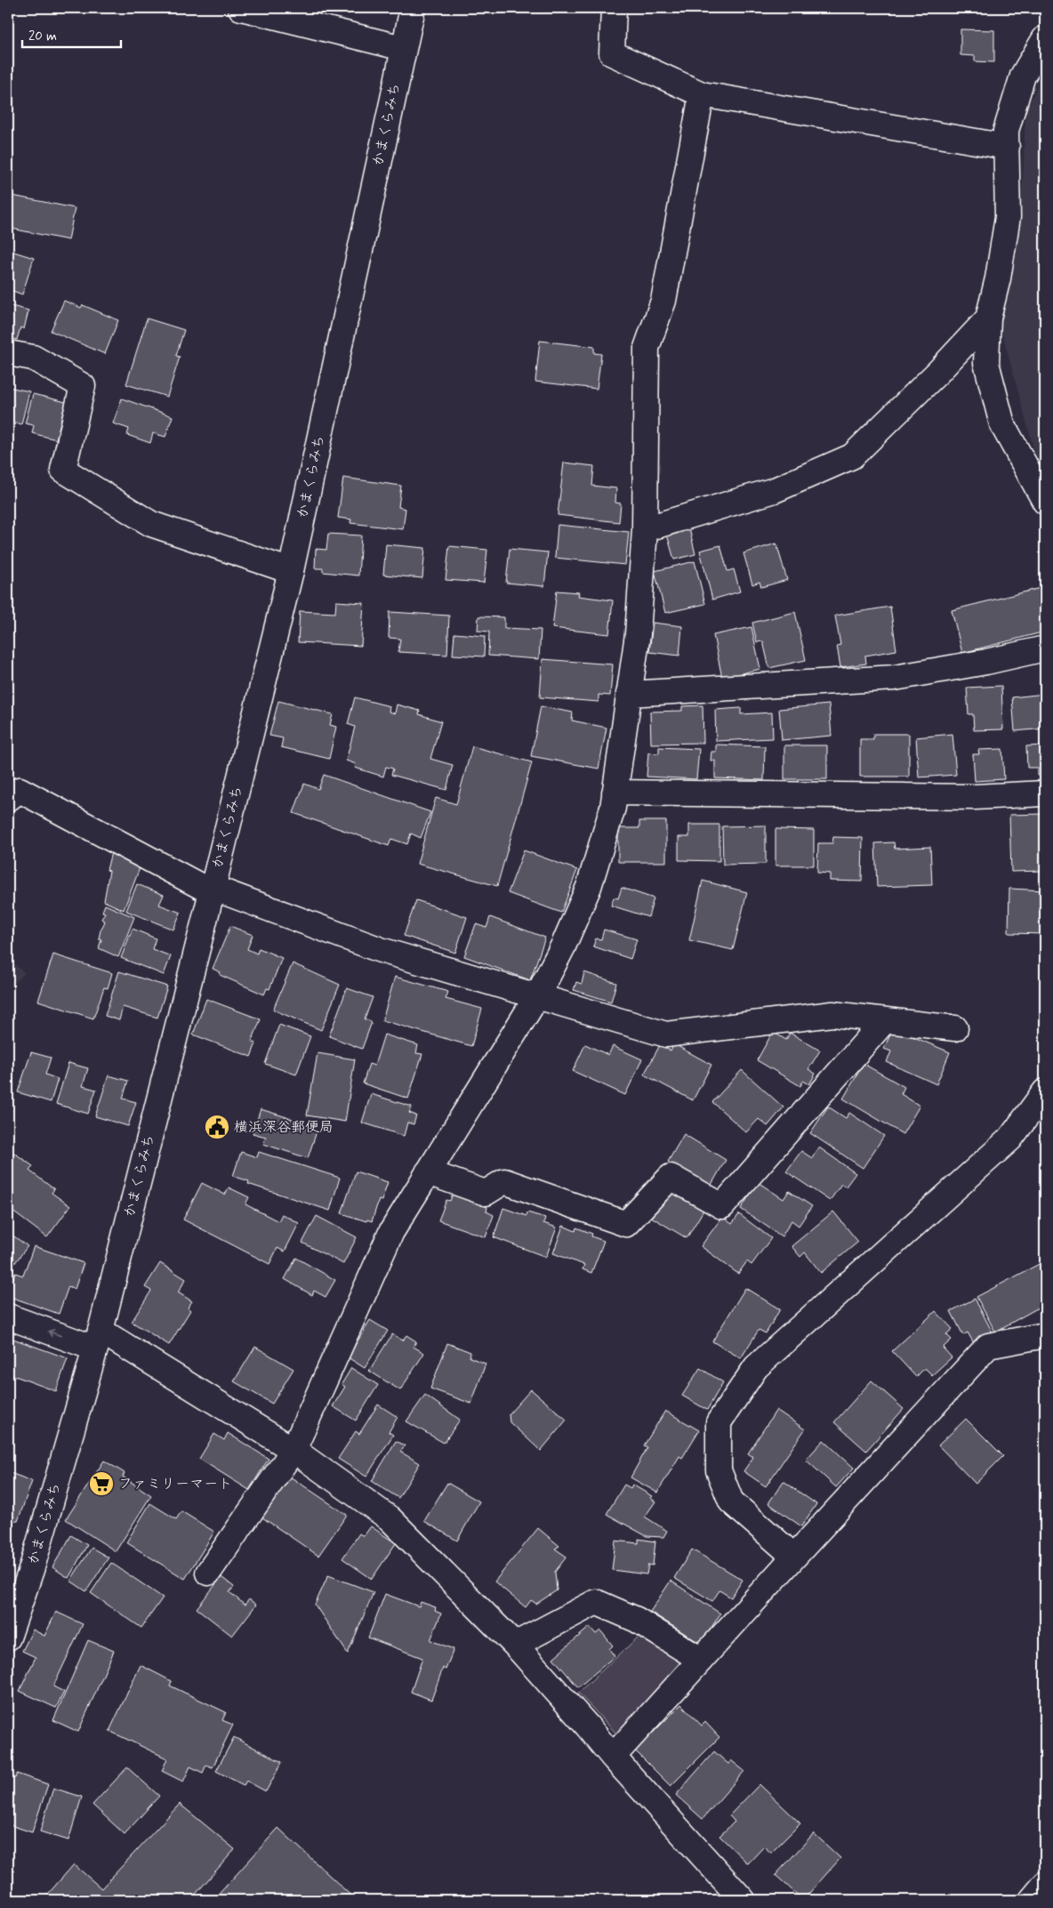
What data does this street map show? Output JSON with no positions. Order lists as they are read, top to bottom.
{
  "streets": {
    "street": ["かまくらみち"]
  },
  "places": {
    "public building": ["横浜深谷郵便局"],
    "supermarket": ["ファミリーマート"]
  },
  "scale_bar": "20 m"
}
